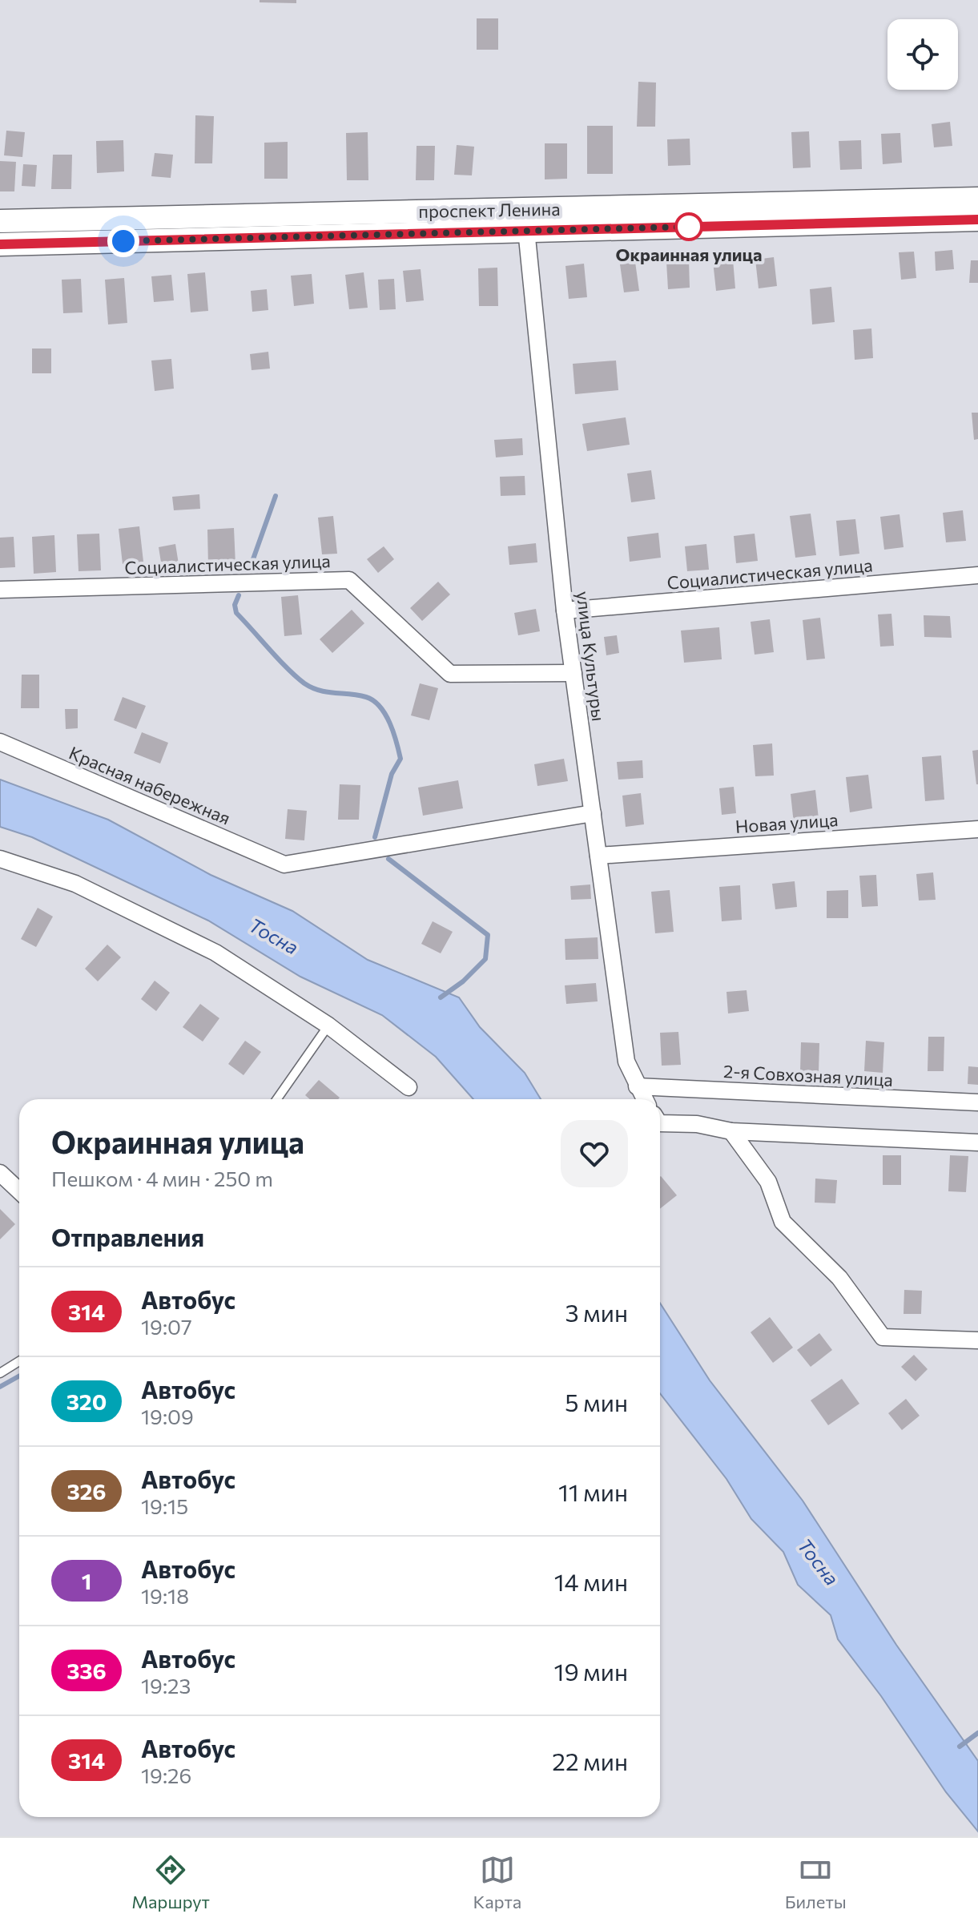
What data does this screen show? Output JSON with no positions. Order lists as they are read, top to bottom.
{
  "streets": {
    "main road": ["проспект Ленина"],
    "street": [
      "Социалистическая улица",
      "улица Культуры",
      "Красная набережная",
      "Новая улица",
      "2-я Совхозная улица"
    ]
  },
  "crossings": [
    ["проспект Ленина", "улица Культуры"],
    ["Социалистическая улица", "улица Культуры"],
    ["улица Культуры", "Красная набережная"],
    ["улица Культуры", "Новая улица"],
    ["улица Культуры", "2-я Совхозная улица"]
  ],
  "water": ["Тосна"],
  "places": ["Окраинная улица"],
  "lines": ["bus line 314"],
  "page": {
    "heading": [
      ["Окраинная улица", "Пешком · 4 мин · 250 m"],
      "Отправления"
    ],
    "list": [
      {
        "mark": "314",
        "name": "Автобус",
        "note": "19:07",
        "value": "3 мин"
      },
      {
        "mark": "320",
        "name": "Автобус",
        "note": "19:09",
        "value": "5 мин"
      },
      {
        "mark": "326",
        "name": "Автобус",
        "note": "19:15",
        "value": "11 мин"
      },
      {
        "mark": "1",
        "name": "Автобус",
        "note": "19:18",
        "value": "14 мин"
      },
      {
        "mark": "336",
        "name": "Автобус",
        "note": "19:23",
        "value": "19 мин"
      },
      {
        "mark": "314",
        "name": "Автобус",
        "note": "19:26",
        "value": "22 мин"
      }
    ],
    "tabs": ["Маршрут", "Карта", "Билеты"]
  }
}
